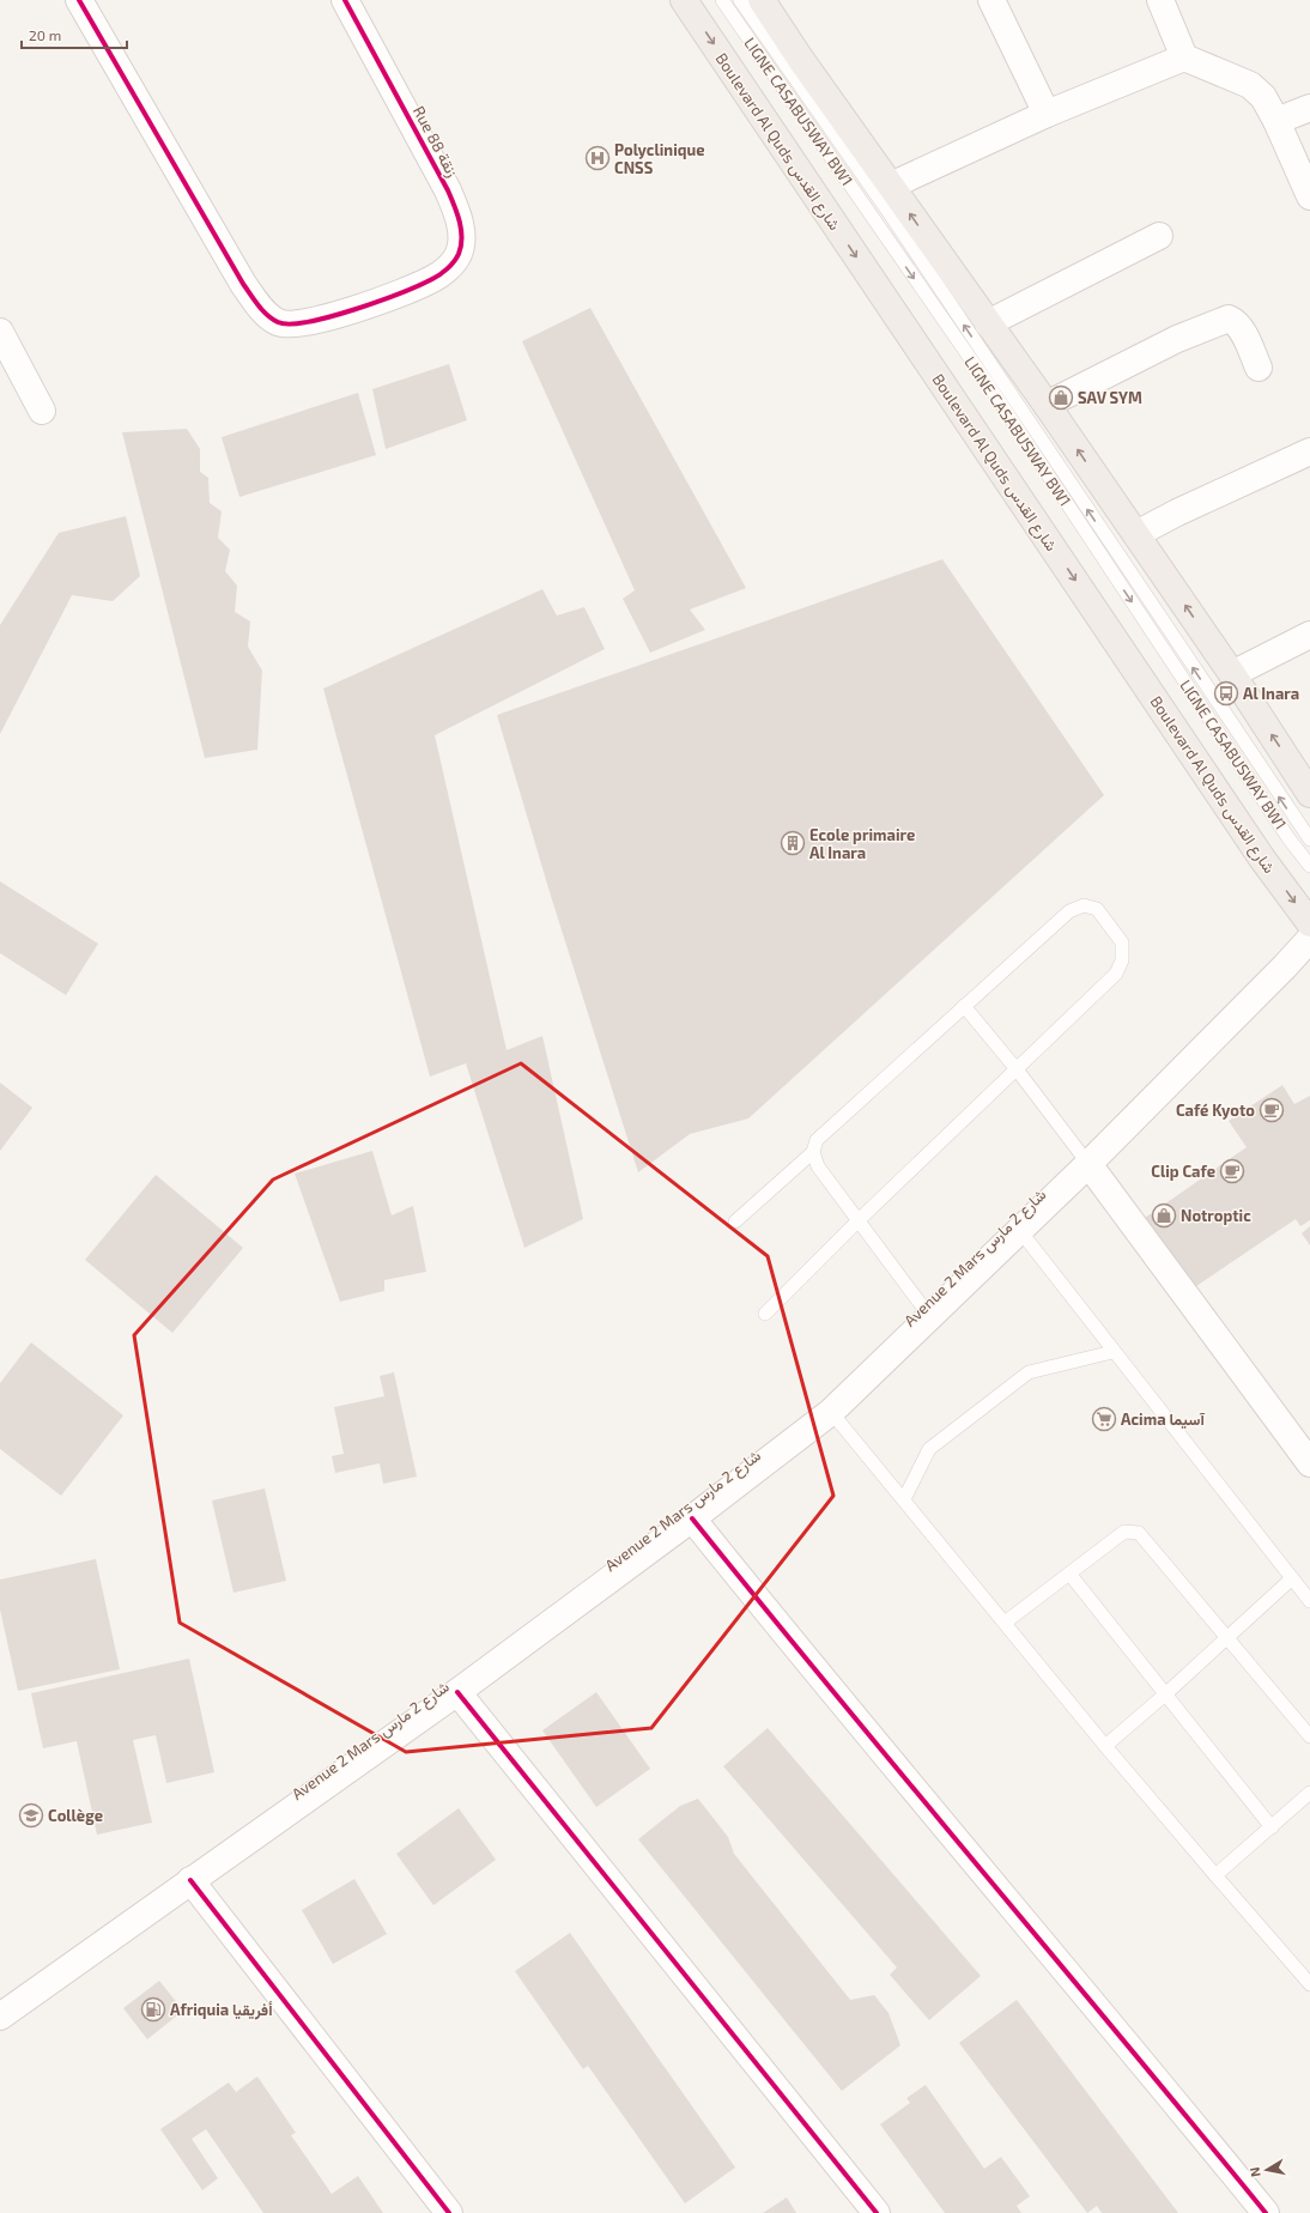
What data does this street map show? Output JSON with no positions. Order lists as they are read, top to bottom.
{
  "streets": {
    "main road": ["Boulevard Al Quds شارع القدس"],
    "street": ["Rue 88 زنقة", "Avenue 2 Mars شارع 2 مارس"],
    "lane": ["LIGNE CASABUSWAY BW1"]
  },
  "places": {
    "hospital": ["Polyclinique CNSS"],
    "shop": ["SAV SYM", "Notroptic"],
    "bus stop": ["Al Inara"],
    "building": ["Ecole primaire Al Inara"],
    "cafe": ["Café Kyoto", "Clip Cafe"],
    "supermarket": ["Acima آسيما"],
    "school or university": ["Collège"],
    "fuel station": ["Afriquia أفريقيا"]
  },
  "scale_bar": "20 m",
  "north": "left"
}
